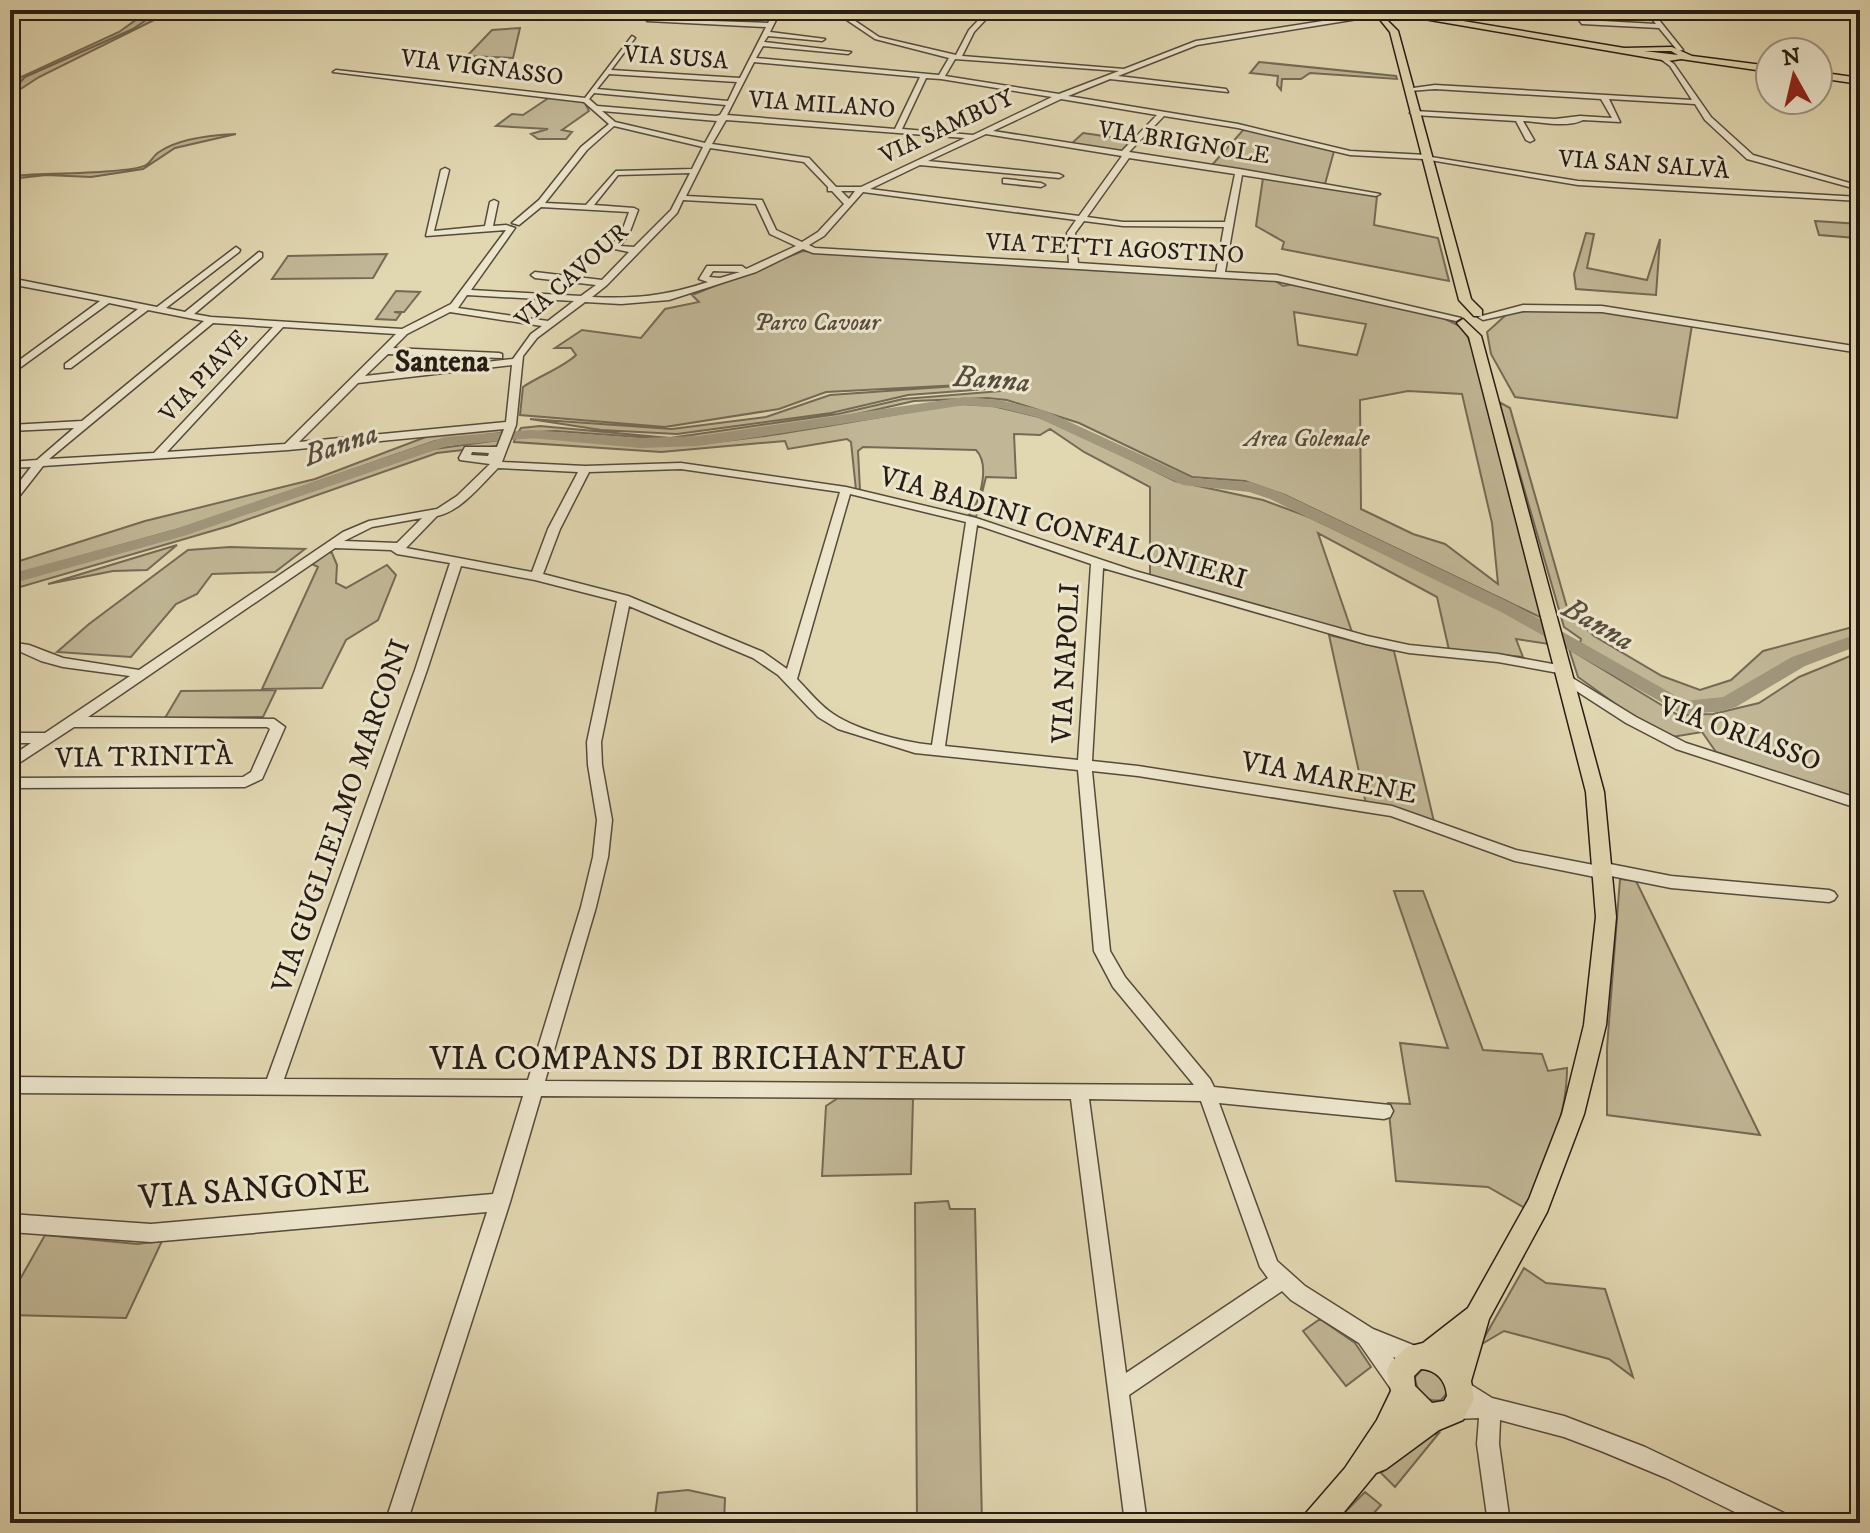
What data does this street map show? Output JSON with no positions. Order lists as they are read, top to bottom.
{
  "streets": {
    "street": [
      "VIA SUSA",
      "VIA VIGNASSO",
      "VIA MILANO",
      "VIA SAMBUY",
      "VIA BRIGNOLE",
      "VIA SAN SALVÀ",
      "VIA TETTI AGOSTINO",
      "VIA CAVOUR",
      "VIA PIAVE",
      "VIA BADINI CONFALONIERI",
      "VIA NAPOLI",
      "VIA ORIASSO",
      "VIA TRINITÀ",
      "VIA MARENE",
      "VIA GUGLIELMO MARCONI",
      "VIA COMPANS DI BRICHANTEAU",
      "VIA SANGONE"
    ]
  },
  "crossings": [
    ["VIA SUSA", "VIA CAVOUR"],
    ["VIA VIGNASSO", "VIA MILANO"],
    ["VIA VIGNASSO", "VIA SAMBUY"],
    ["VIA VIGNASSO", "VIA CAVOUR"],
    ["VIA MILANO", "VIA SAMBUY"],
    ["VIA MILANO", "VIA CAVOUR"],
    ["VIA SAMBUY", "VIA BRIGNOLE"],
    ["VIA SAMBUY", "VIA SAN SALVÀ"],
    ["VIA SAMBUY", "VIA TETTI AGOSTINO"],
    ["VIA SAMBUY", "VIA CAVOUR"],
    ["VIA SAN SALVÀ", "VIA CAVOUR"],
    ["VIA CAVOUR", "VIA BADINI CONFALONIERI"],
    ["VIA CAVOUR", "VIA TRINITÀ"],
    ["VIA CAVOUR", "VIA MARENE"],
    ["VIA BADINI CONFALONIERI", "VIA NAPOLI"],
    ["VIA BADINI CONFALONIERI", "VIA ORIASSO"],
    ["VIA NAPOLI", "VIA MARENE"],
    ["VIA NAPOLI", "VIA COMPANS DI BRICHANTEAU"],
    ["VIA MARENE", "VIA GUGLIELMO MARCONI"],
    ["VIA GUGLIELMO MARCONI", "VIA COMPANS DI BRICHANTEAU"]
  ],
  "districts": ["Santena"],
  "water": ["Banna"],
  "parks": ["Parco Cavour", "Area Golenale"],
  "north": "top"
}
